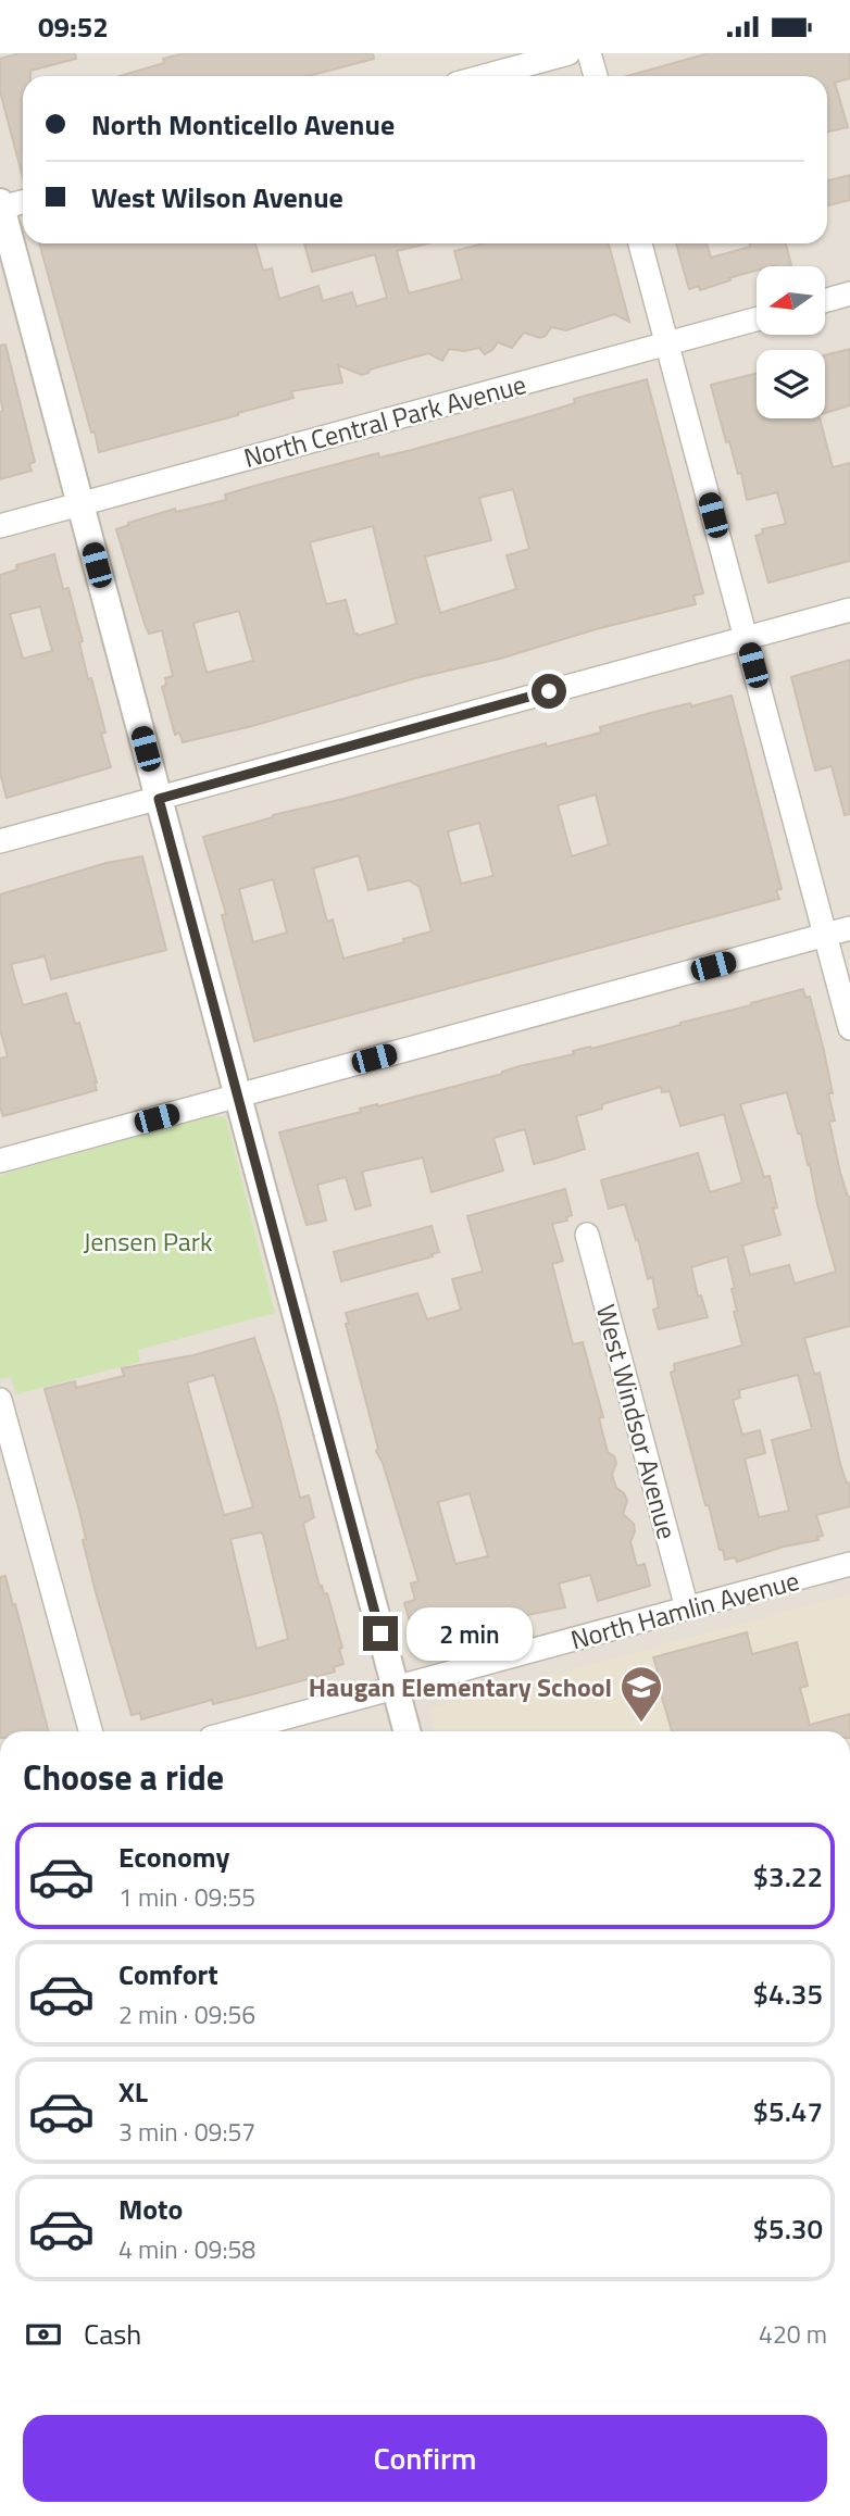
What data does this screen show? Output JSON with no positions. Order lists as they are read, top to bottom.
{
  "streets": {
    "street": ["North Central Park Avenue", "West Windsor Avenue", "North Hamlin Avenue"]
  },
  "crossings": [
    ["West Windsor Avenue", "North Hamlin Avenue"]
  ],
  "parks": ["Jensen Park"],
  "places": {
    "school or university": ["Haugan Elementary School"]
  },
  "north": "left",
  "page": {
    "status": "09:52",
    "banner": ["North Monticello Avenue", "West Wilson Avenue"],
    "bubble": "2 min",
    "heading": "Choose a ride",
    "list": [
      {
        "name": "Economy",
        "note": "1 min · 09:55",
        "value": "$3.22"
      },
      {
        "name": "Comfort",
        "note": "2 min · 09:56",
        "value": "$4.35"
      },
      {
        "name": "XL",
        "note": "3 min · 09:57",
        "value": "$5.47"
      },
      {
        "name": "Moto",
        "note": "4 min · 09:58",
        "value": "$5.30"
      }
    ],
    "pay": ["Cash", "420 m"],
    "buttons": "Confirm"
  }
}
